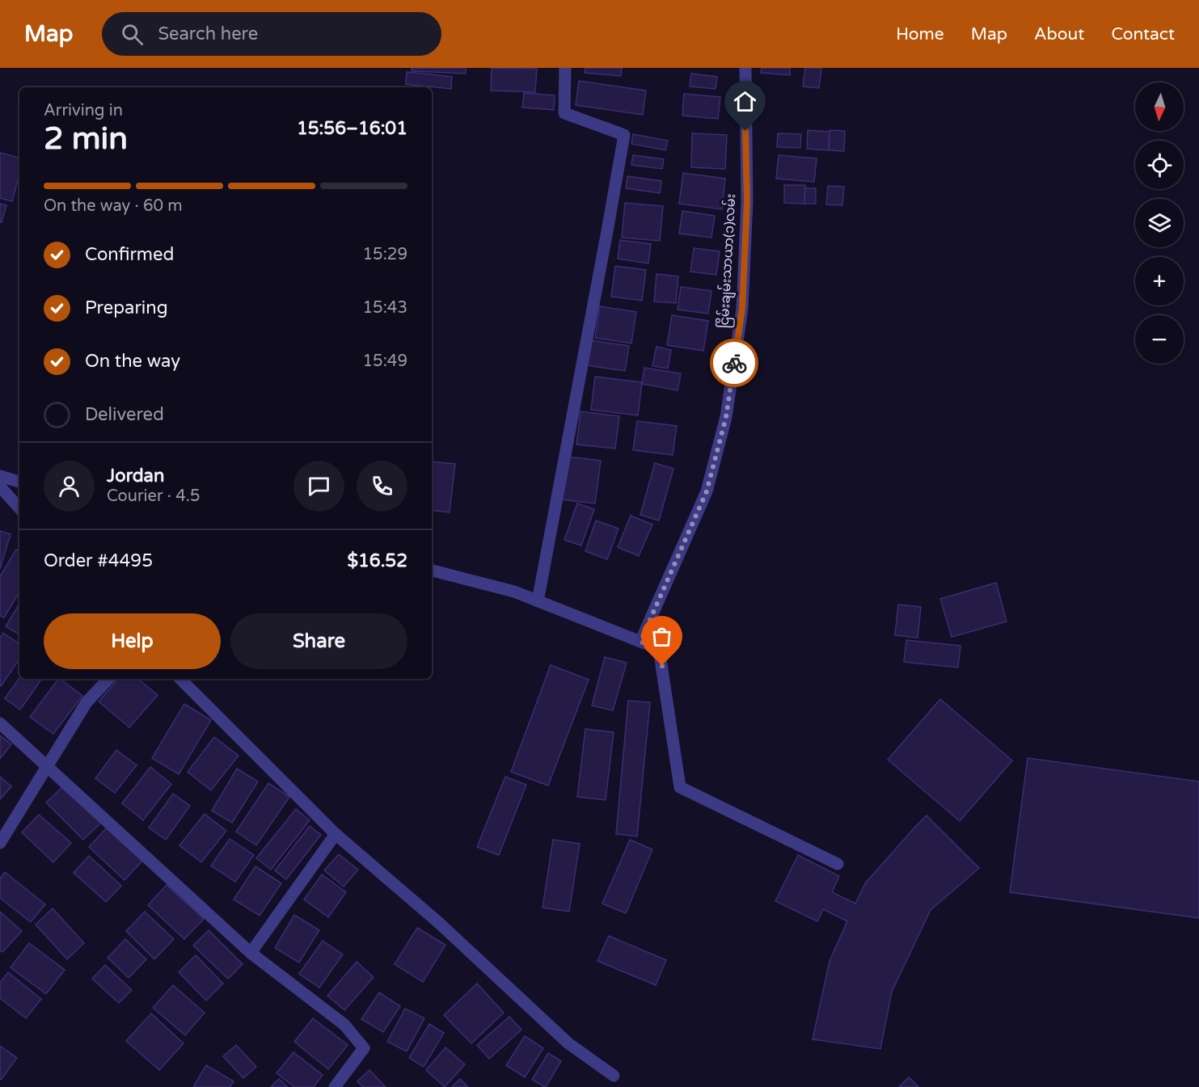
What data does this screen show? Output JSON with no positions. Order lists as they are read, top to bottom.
{
  "streets": {
    "street": ["ငြိမ်းချမ်းသာယာ(၁)လမ်း"]
  },
  "north": "bottom",
  "page": {
    "header": "Map",
    "search": "Search here",
    "nav": [
      "Home",
      "Map",
      "About",
      "Contact"
    ],
    "map_buttons": ["+", "−"],
    "heading": ["2 min", "Arriving in", "15:56–16:01"],
    "panel": [
      "Jordan",
      "Courier · 4.5",
      "Order #4495",
      "$16.52"
    ],
    "bar": "On the way · 60 m",
    "list": [
      ["Confirmed", "15:29"],
      ["Preparing", "15:43"],
      ["On the way", "15:49"],
      "Delivered"
    ],
    "buttons": ["Help", "Share"]
  }
}
